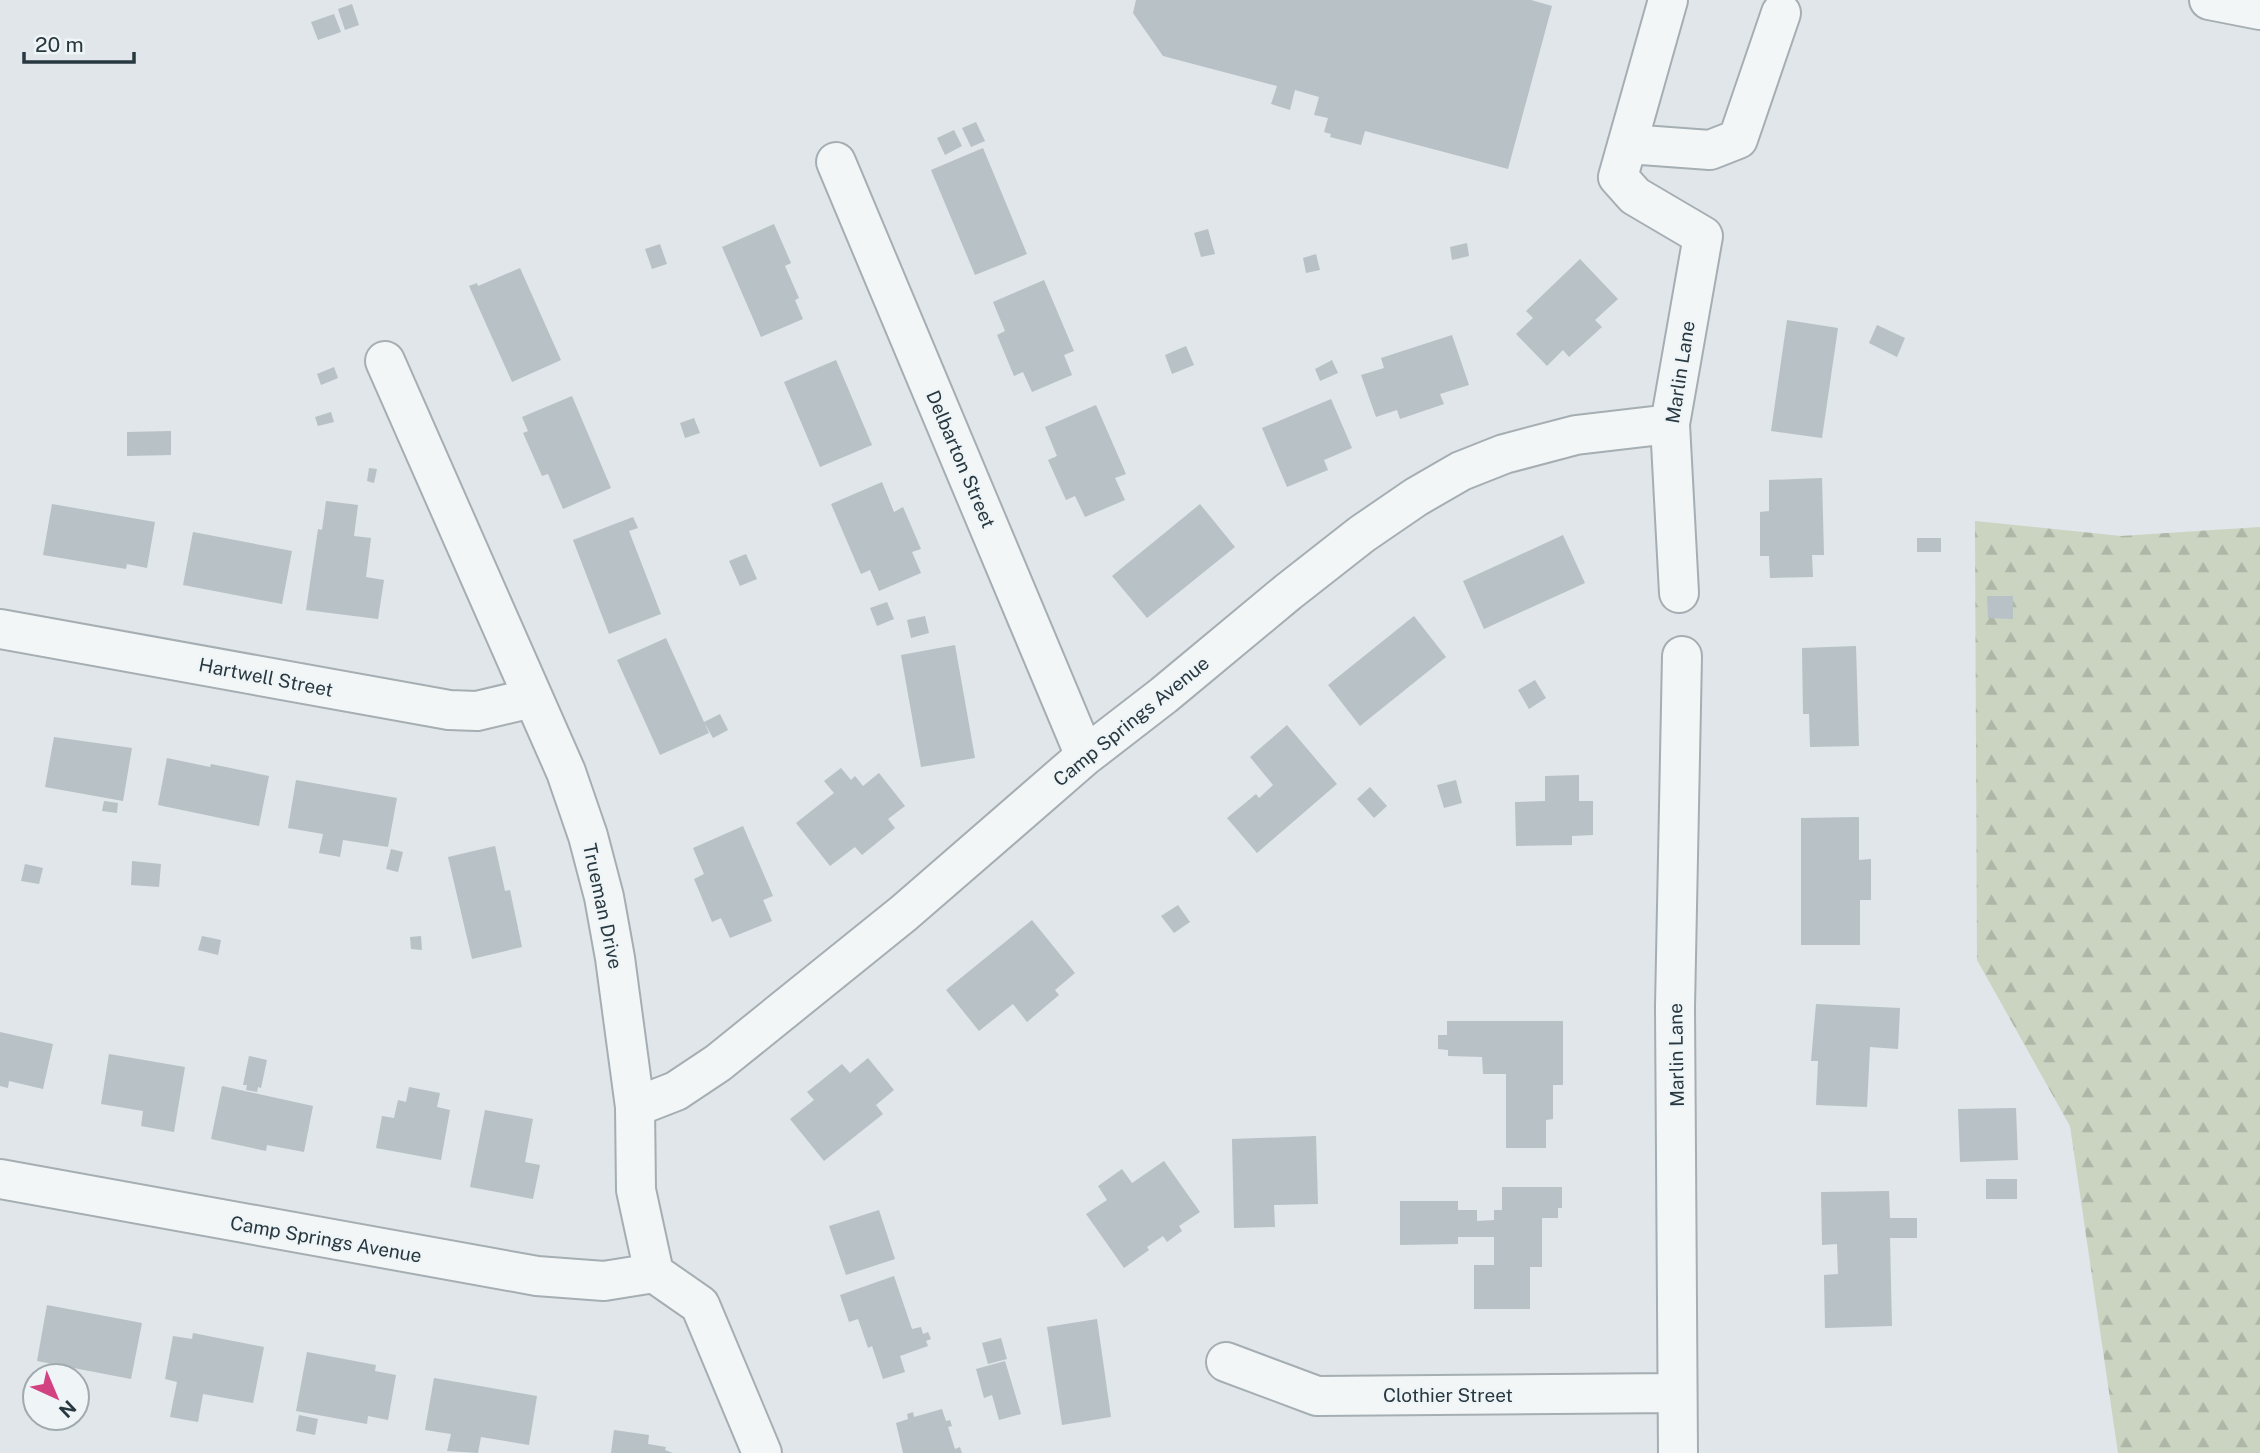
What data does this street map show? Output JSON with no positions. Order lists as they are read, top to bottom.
{
  "streets": {
    "street": [
      "Marlin Lane",
      "Delbarton Street",
      "Hartwell Street",
      "Camp Springs Avenue",
      "Trueman Drive",
      "Clothier Street"
    ]
  },
  "crossings": [
    ["Marlin Lane", "Camp Springs Avenue"],
    ["Marlin Lane", "Clothier Street"],
    ["Delbarton Street", "Camp Springs Avenue"],
    ["Hartwell Street", "Trueman Drive"],
    ["Camp Springs Avenue", "Trueman Drive"]
  ],
  "scale_bar": "20 m",
  "north": "bottom right"
}
